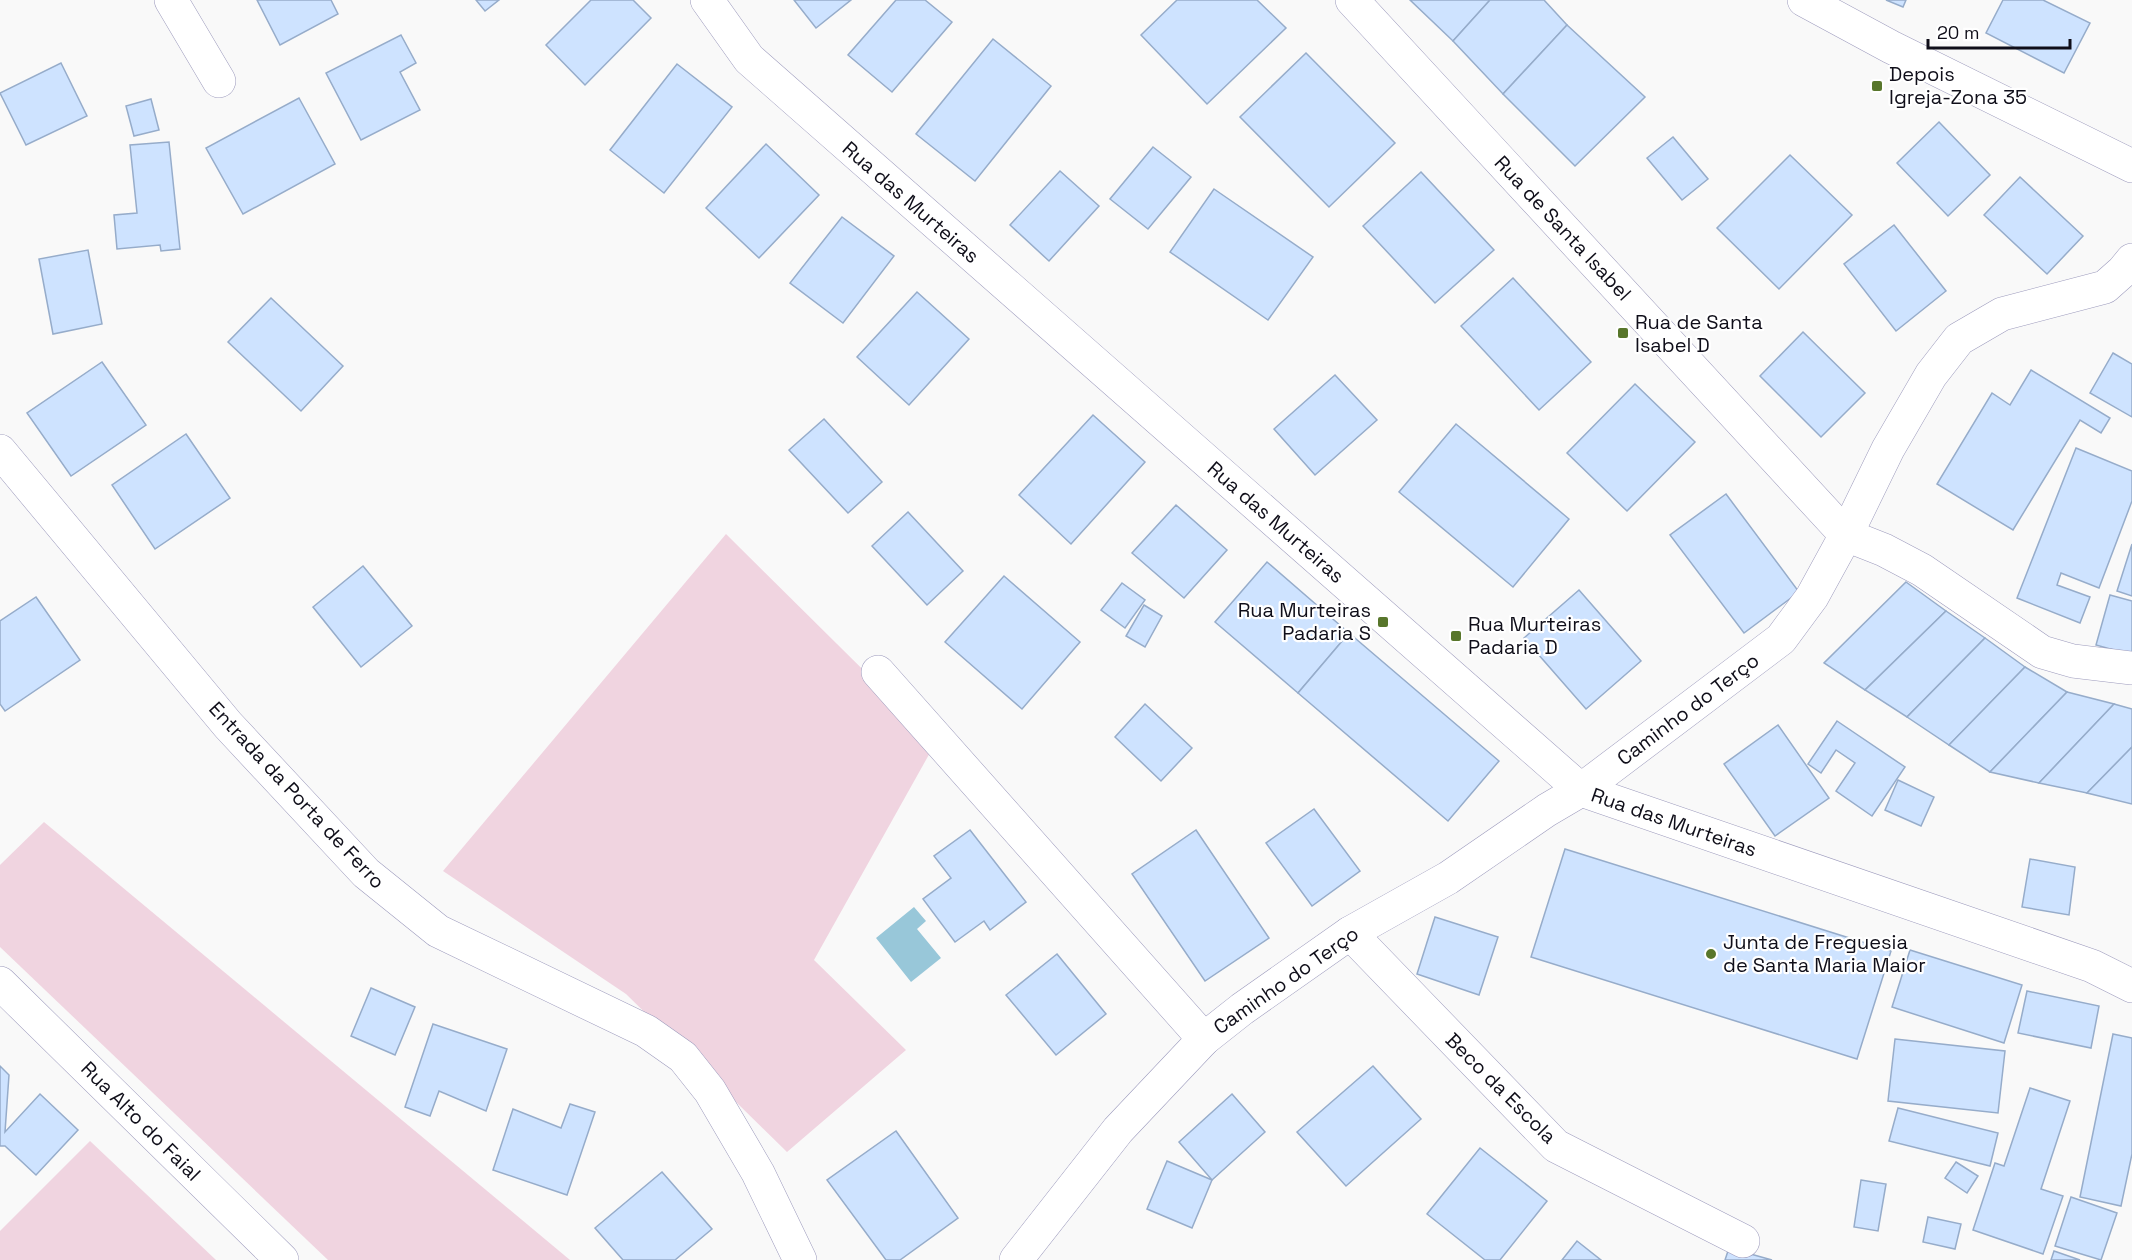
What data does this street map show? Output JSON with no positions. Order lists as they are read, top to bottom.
{
  "streets": {
    "street": [
      "Rua das Murteiras",
      "Rua de Santa Isabel",
      "Caminho do Terço",
      "Entrada da Porta de Ferro",
      "Beco da Escola",
      "Rua Alto do Faial"
    ]
  },
  "crossings": [
    ["Rua das Murteiras", "Caminho do Terço"],
    ["Rua de Santa Isabel", "Caminho do Terço"],
    ["Caminho do Terço", "Beco da Escola"]
  ],
  "places": {
    "transit": [
      "Depois Igreja-Zona 35",
      "Rua de Santa Isabel D",
      "Rua Murteiras Padaria S",
      "Rua Murteiras Padaria D"
    ],
    "other": ["Junta de Freguesia de Santa Maria Maior"]
  },
  "scale_bar": "20 m"
}
